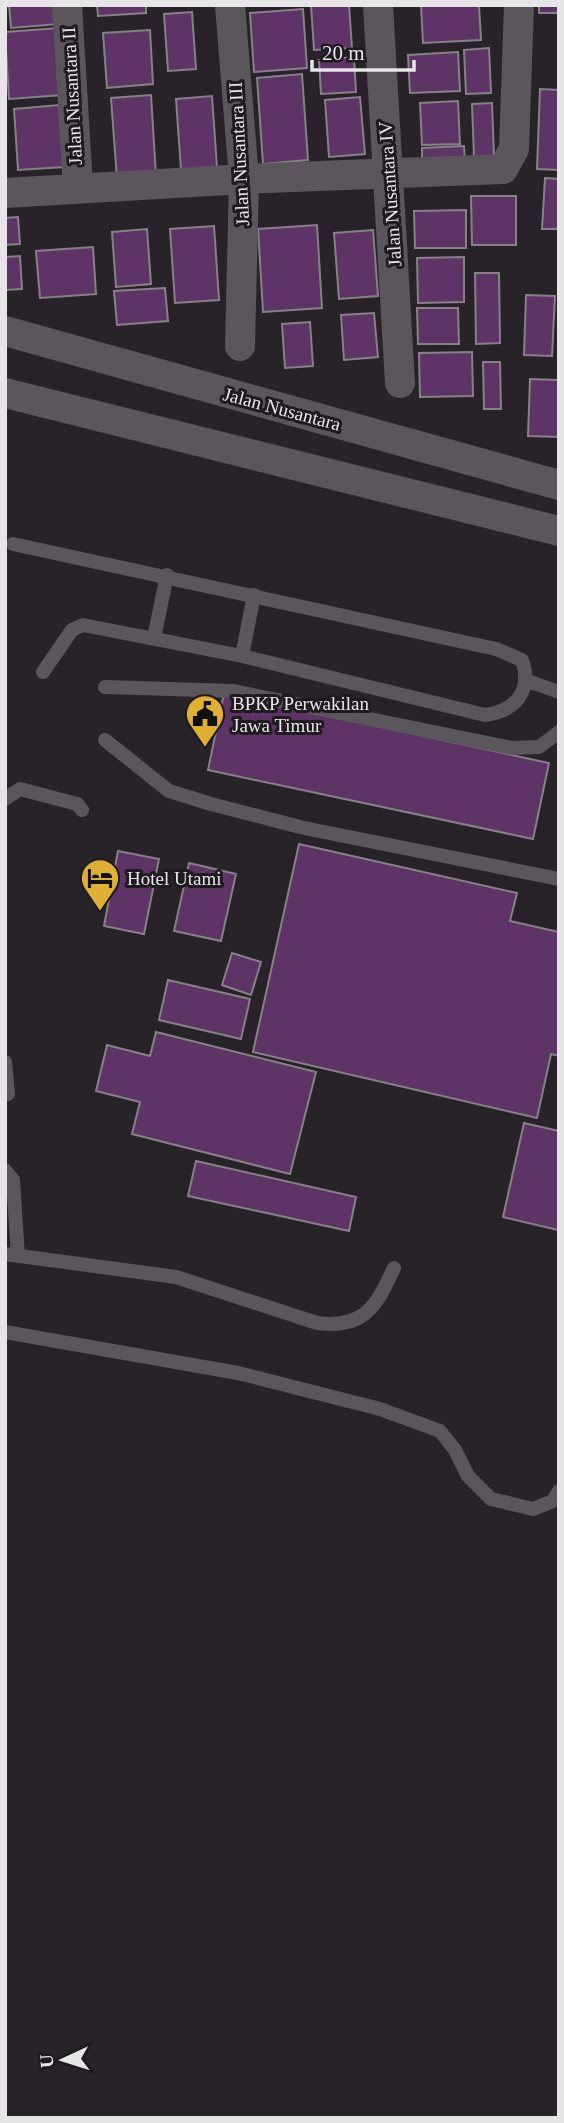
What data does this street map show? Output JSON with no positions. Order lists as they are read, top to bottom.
{
  "streets": {
    "street": [
      "Jalan Nusantara II",
      "Jalan Nusantara III",
      "Jalan Nusantara IV",
      "Jalan Nusantara"
    ]
  },
  "places": {
    "public building": ["BPKP Perwakilan Jawa Timur"],
    "hotel": ["Hotel Utami"]
  },
  "scale_bar": "20 m",
  "north": "left"
}
